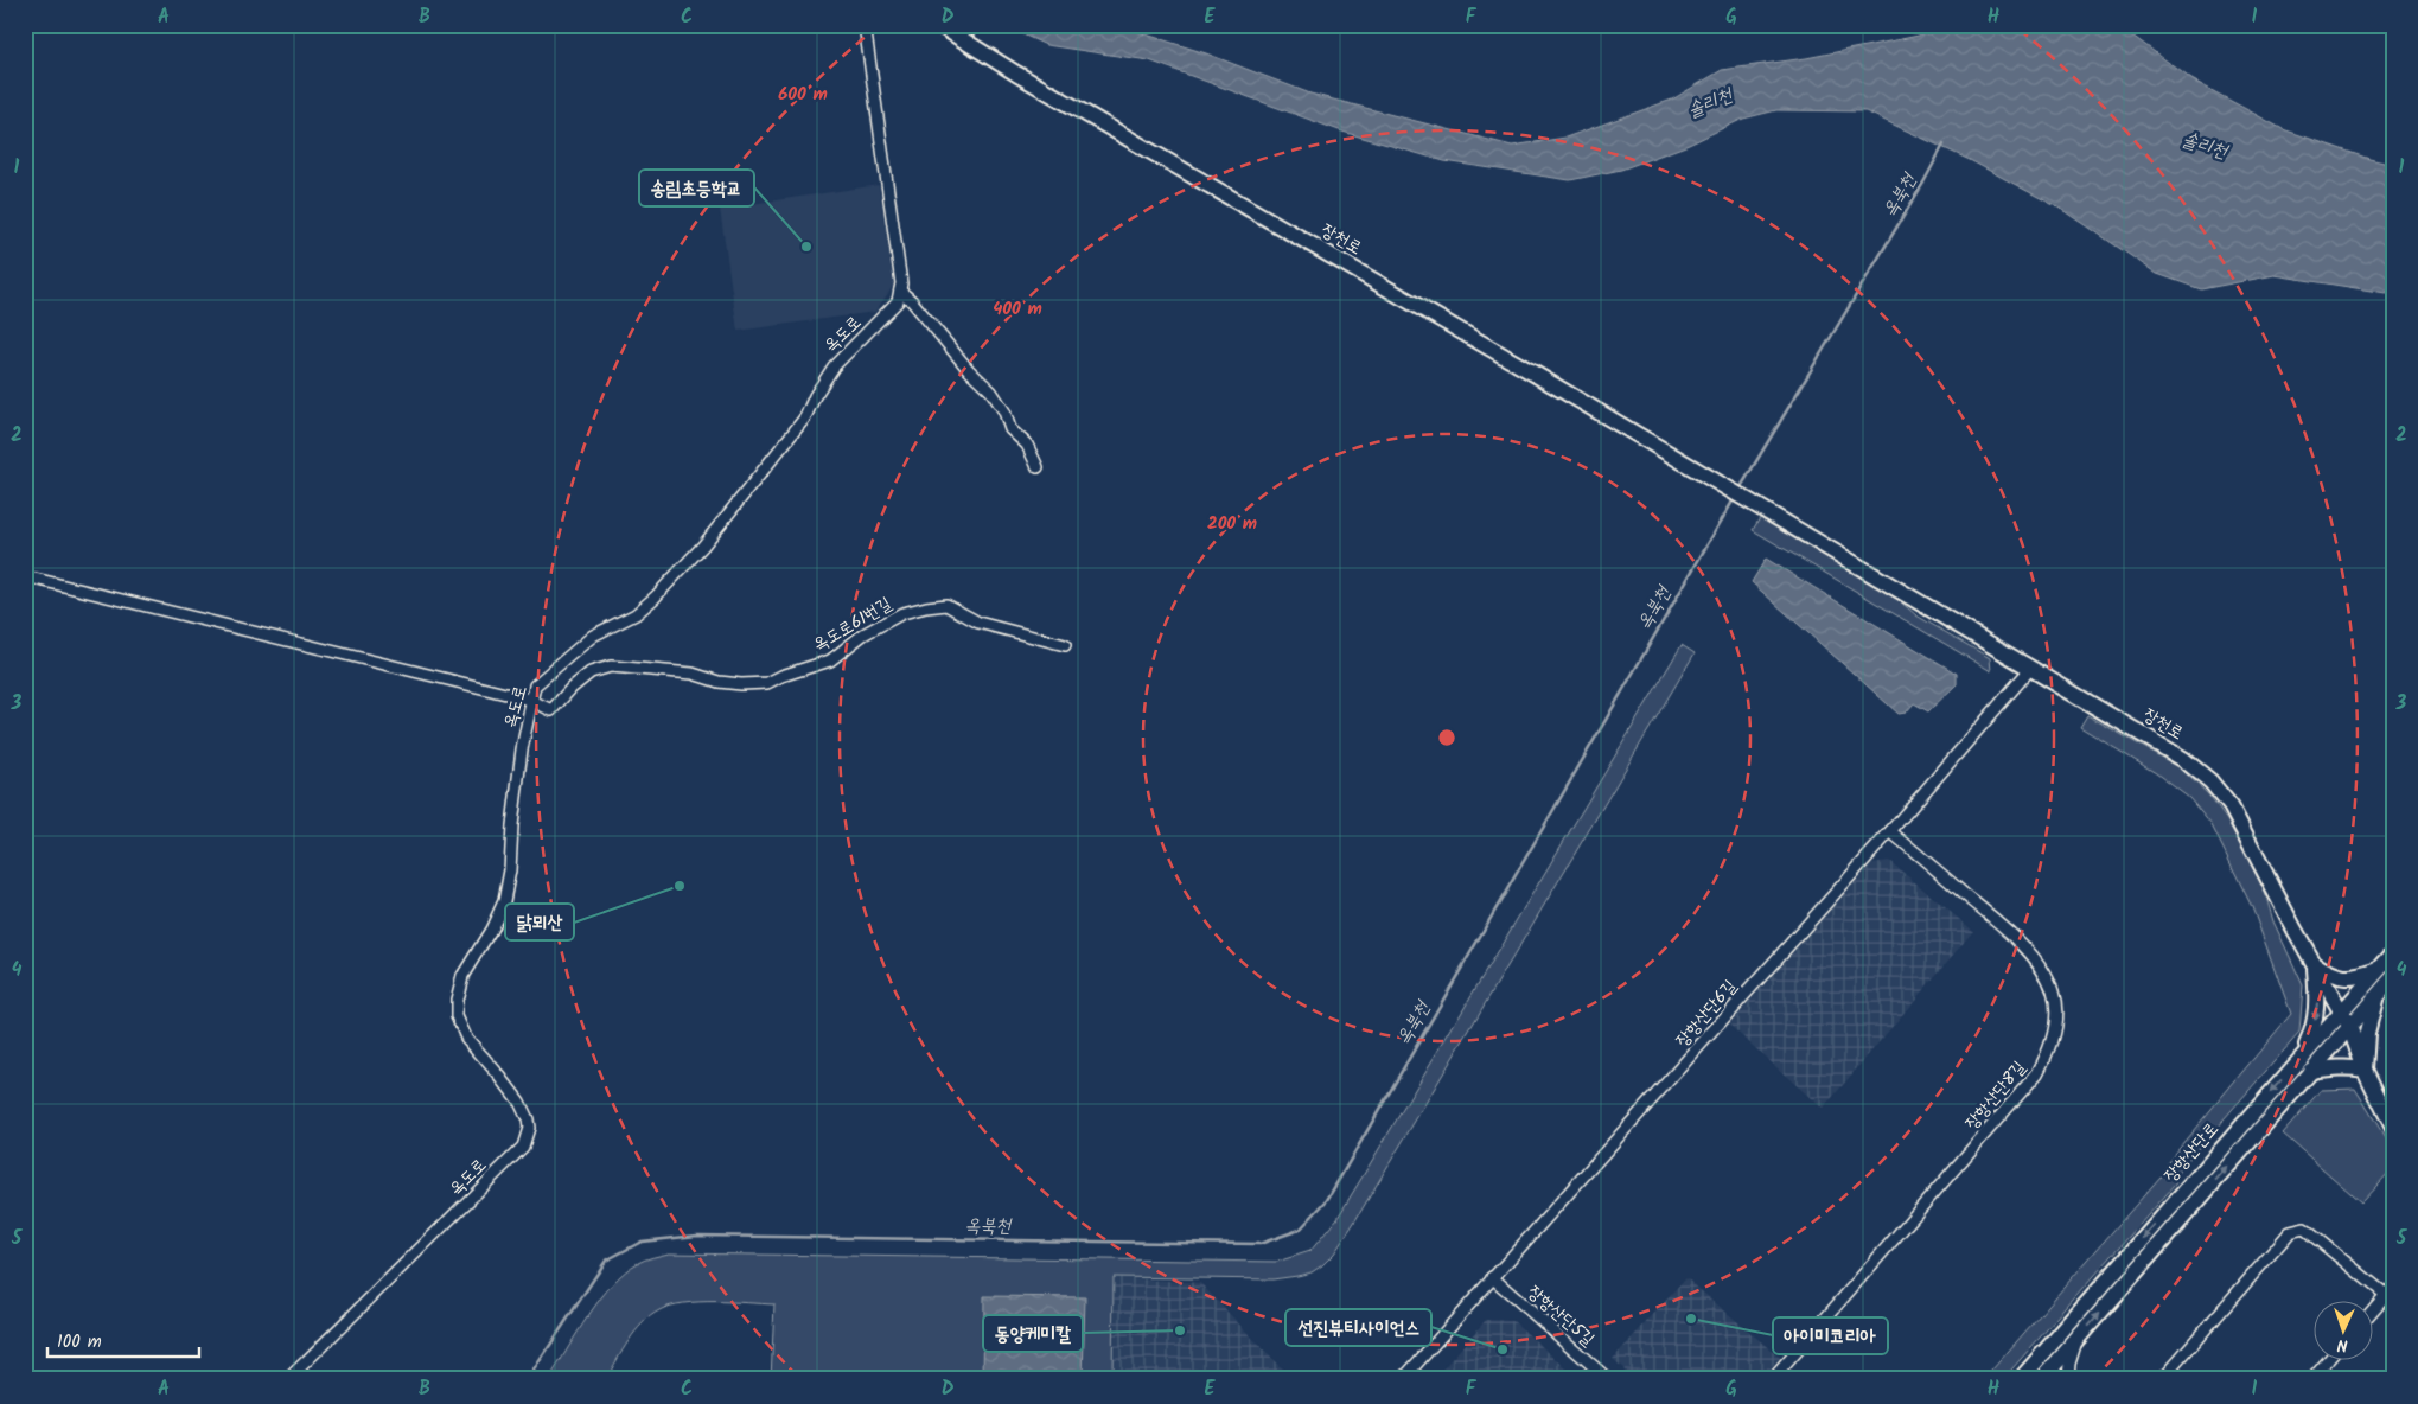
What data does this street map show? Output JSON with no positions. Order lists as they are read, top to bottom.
{
  "streets": {
    "main road": ["장천로", "장항산단로"],
    "street": [
      "옥도로",
      "옥도로61번길",
      "장항산단6길",
      "장항산단8길",
      "장항산단5길"
    ]
  },
  "crossings": [
    ["장천로", "장항산단6길"],
    ["장천로", "장항산단로"],
    ["옥도로", "옥도로61번길"],
    ["장항산단6길", "장항산단8길"],
    ["장항산단6길", "장항산단5길"]
  ],
  "water": ["솔리천", "옥북천"],
  "places": [
    "송림초등학교",
    "닭뫼산",
    "아이미코리아",
    "동양케미칼",
    "선진뷰티사이언스"
  ],
  "scale_bar": "100 m",
  "north": "bottom",
  "grid": {
    "columns": [
      "A",
      "B",
      "C",
      "D",
      "E",
      "F",
      "G",
      "H",
      "I"
    ],
    "rows": [
      "1",
      "2",
      "3",
      "4",
      "5"
    ]
  },
  "rings": ["600 m", "400 m", "200 m"]
}
